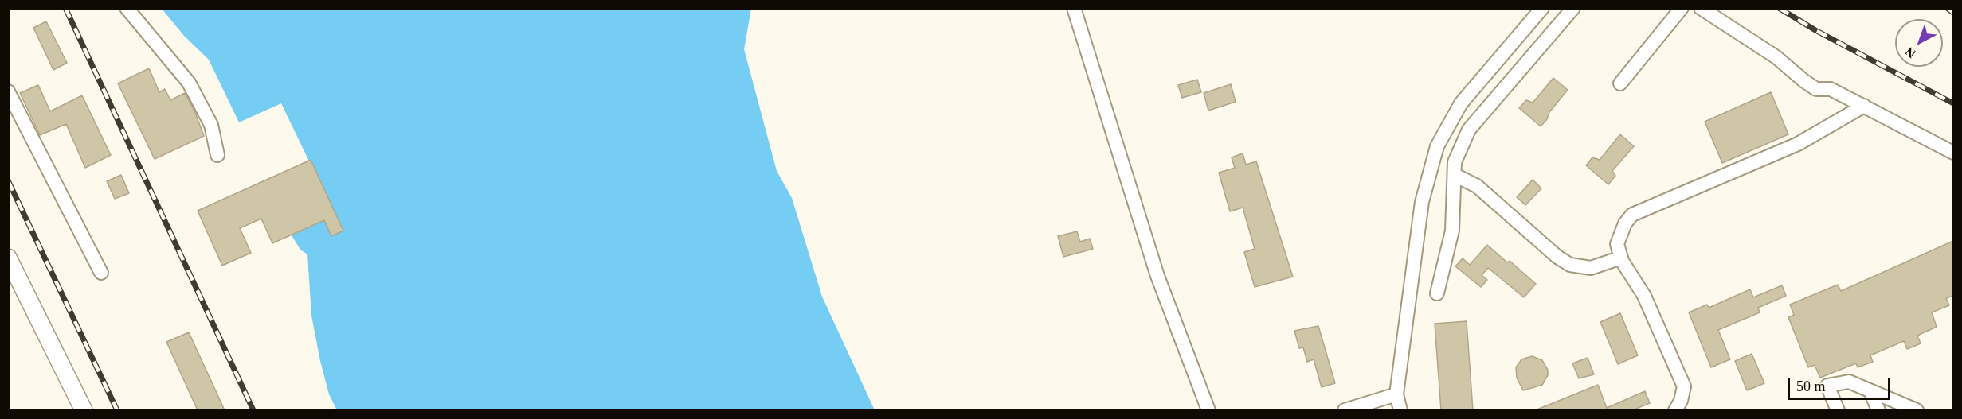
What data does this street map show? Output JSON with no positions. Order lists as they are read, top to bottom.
{
  "scale_bar": "50 m",
  "north": "bottom left"
}
